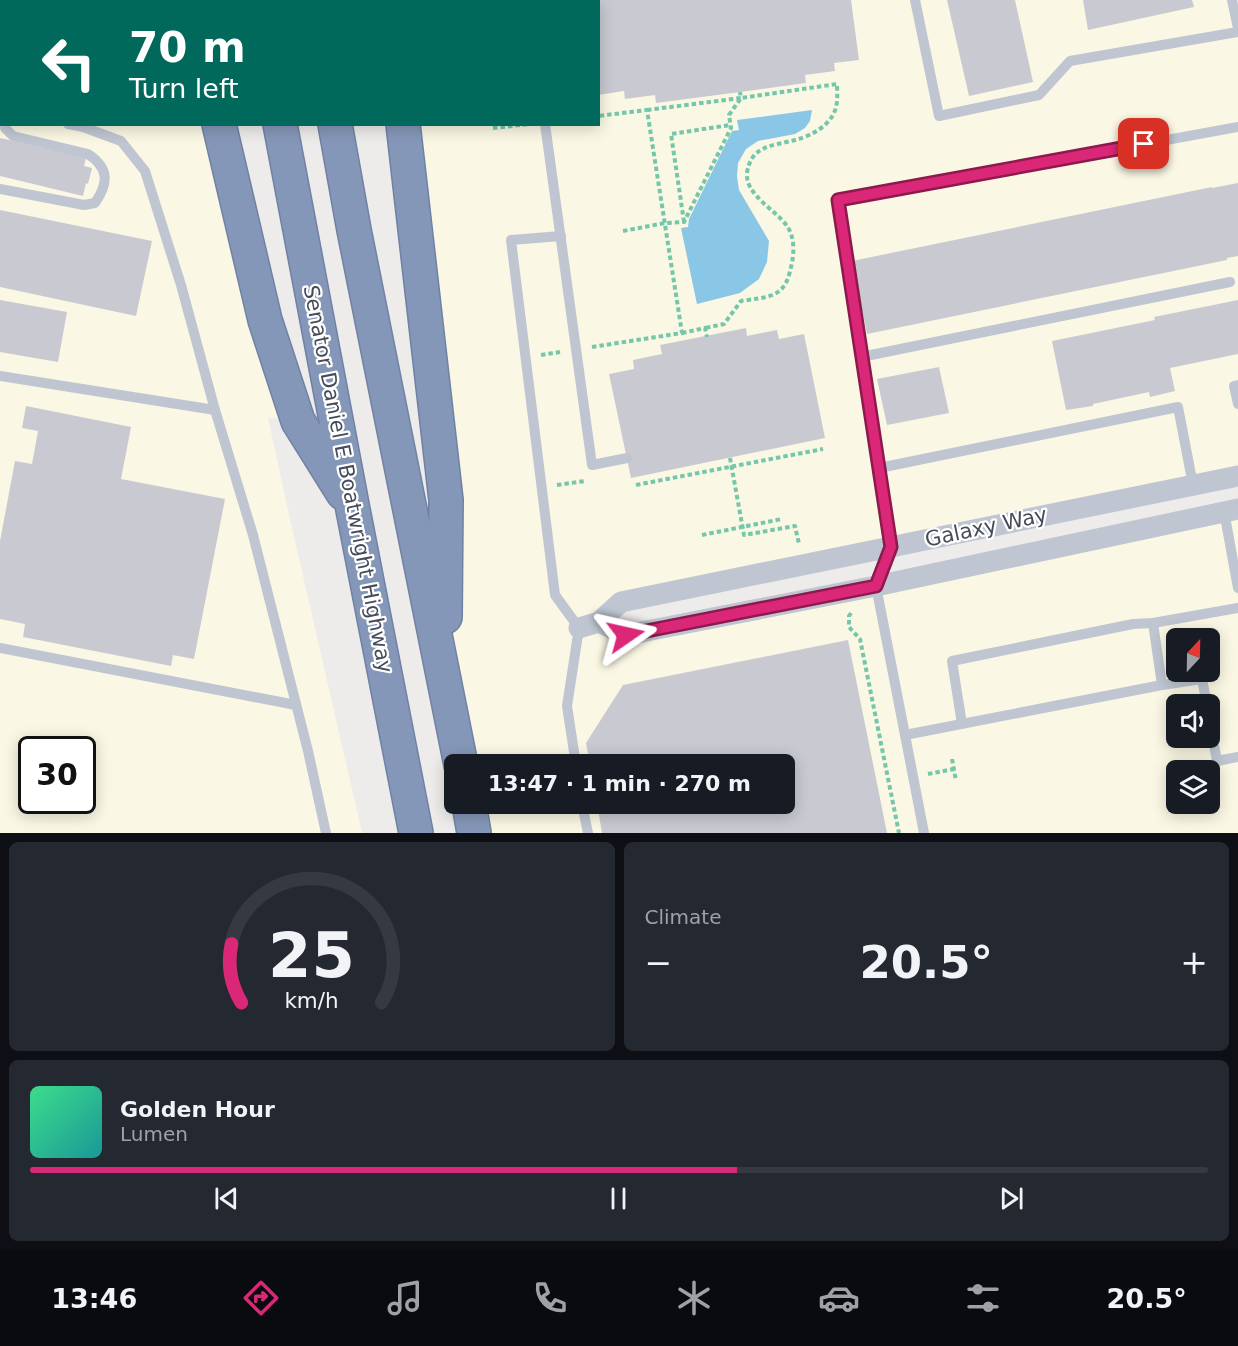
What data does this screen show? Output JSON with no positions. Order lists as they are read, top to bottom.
{
  "streets": {
    "highway": ["Senator Daniel E Boatwright Highway"],
    "street": ["Galaxy Way"]
  },
  "north": "top",
  "page": {
    "turn": ["70 m", "Turn left"],
    "limit": "30",
    "trip": "13:47 · 1 min · 270 m",
    "tile": "Climate",
    "heat": ["−", "20.5°", "+"],
    "song": ["Golden Hour", "Lumen"],
    "tabs": ["13:46", "20.5°"],
    "gauge": ["25", "km/h"]
  }
}
